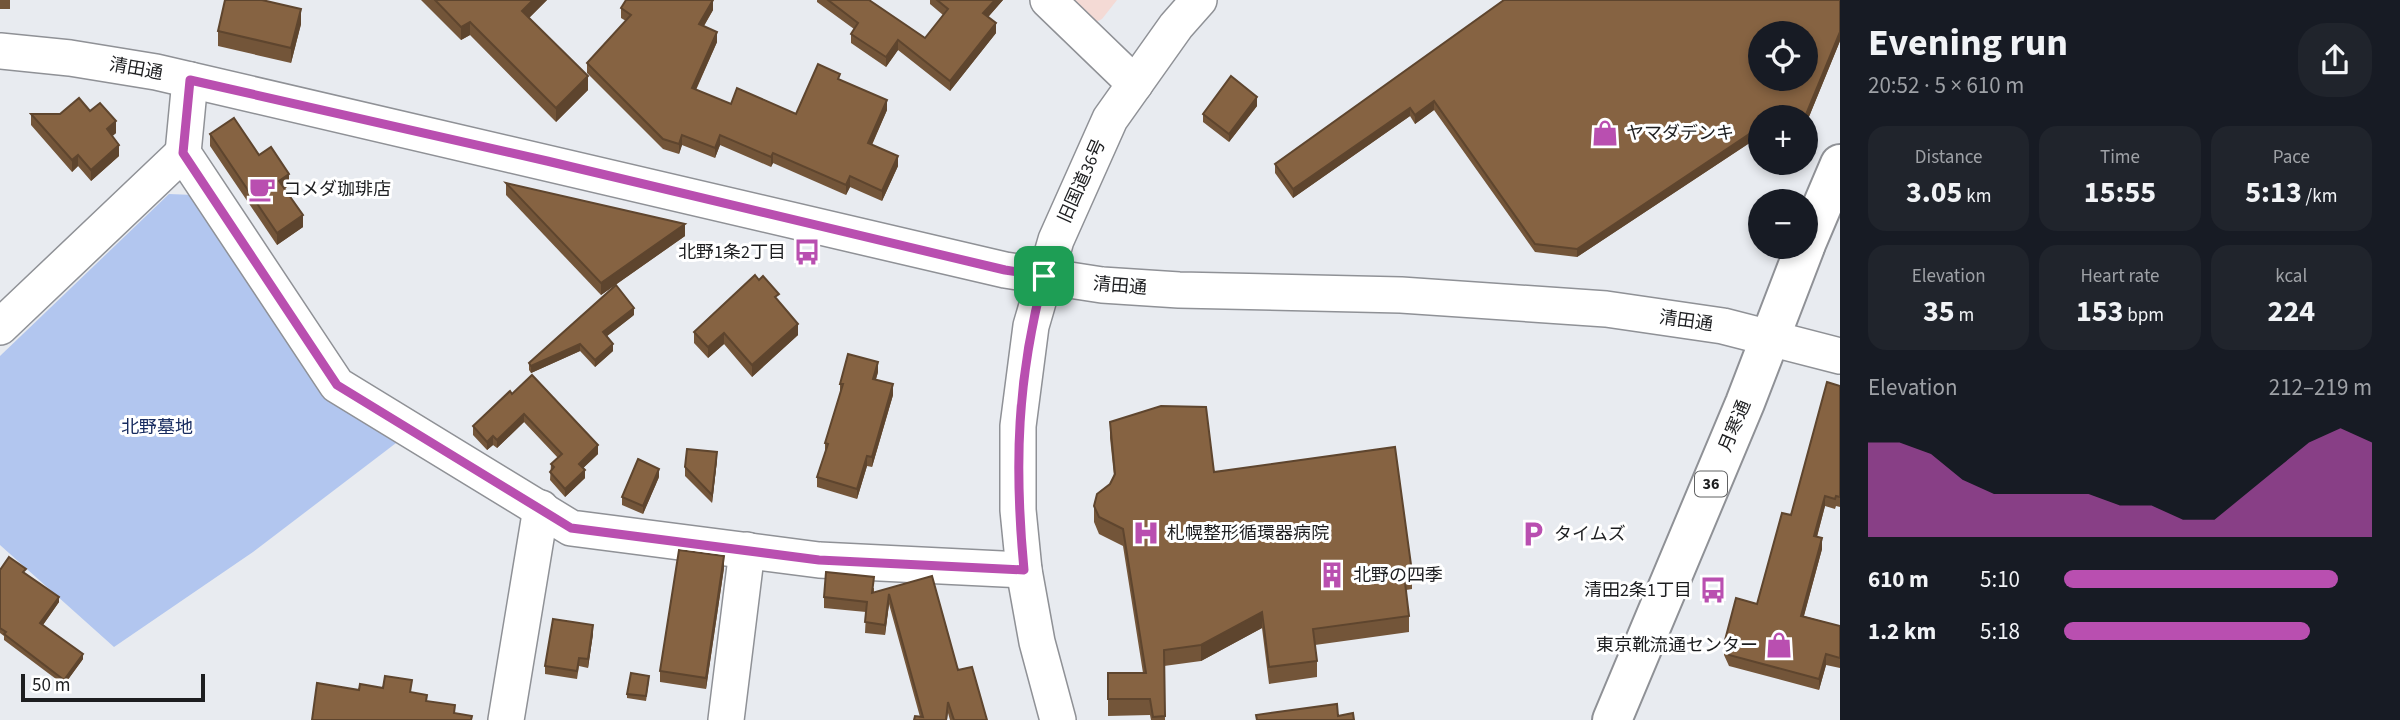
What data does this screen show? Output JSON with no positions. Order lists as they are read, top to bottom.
{
  "streets": {
    "highway": ["月寒通", "36"],
    "street": ["清田通", "旧国道36号"]
  },
  "crossings": [
    ["清田通", "旧国道36号"],
    ["清田通", "月寒通"]
  ],
  "parks": ["北野墓地"],
  "places": {
    "shop": ["ヤマダデンキ", "東京靴流通センター"],
    "cafe": ["コメダ珈琲店"],
    "bus stop": ["北野1条2丁目", "清田2条1丁目"],
    "hospital": ["札幌整形循環器病院"],
    "parking": ["タイムズ"],
    "building": ["北野の四季"]
  },
  "scale_bar": "50 m",
  "page": {
    "heading": ["Evening run", "20:52 · 5 × 610 m"],
    "map_buttons": ["+", "−"],
    "stats": [
      ["Distance", "3.05 km"],
      ["Time", "15:55"],
      ["Pace", "5:13 /km"],
      ["Elevation", "35 m"],
      ["Heart rate", "153 bpm"],
      ["kcal", "224"]
    ],
    "chart": ["Elevation", "212–219 m"],
    "list": [
      {
        "name": "610 m",
        "note": "5:10"
      },
      {
        "name": "1.2 km",
        "note": "5:18"
      }
    ],
    "scale": "50 m"
  }
}
